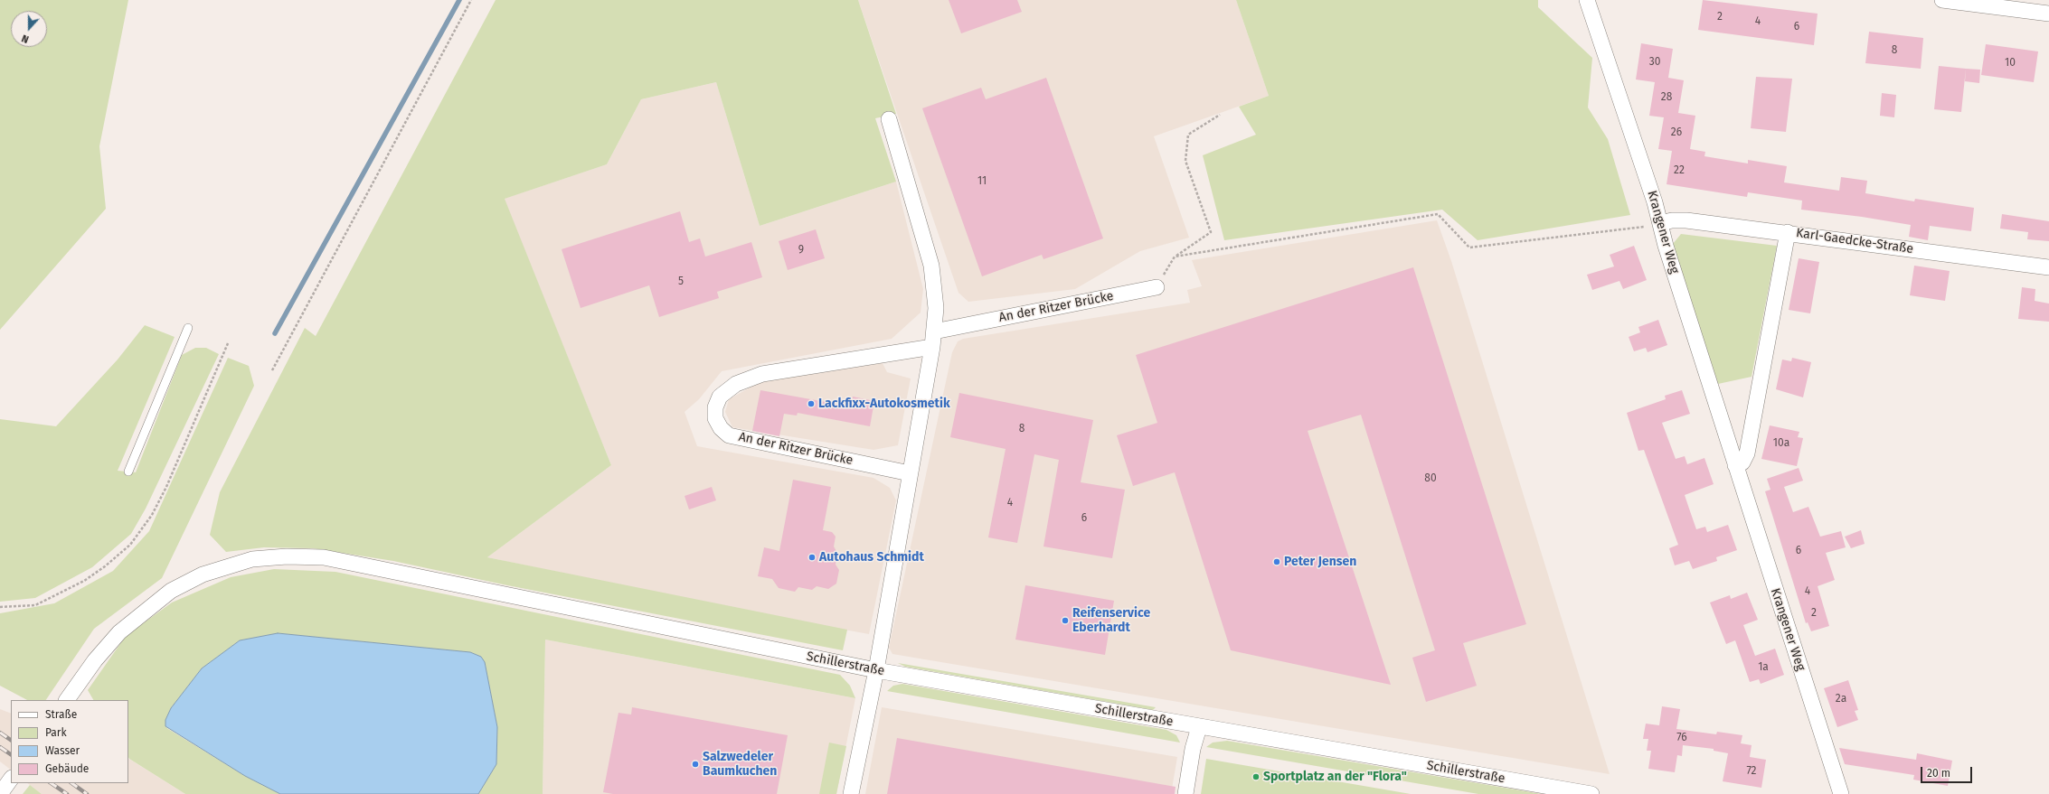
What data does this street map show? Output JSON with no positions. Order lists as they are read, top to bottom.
{
  "streets": {
    "street": [
      "Krangener Weg",
      "Karl-Gaedcke-Straße",
      "An der Ritzer Brücke",
      "Schillerstraße"
    ]
  },
  "crossings": [
    ["Krangener Weg", "Karl-Gaedcke-Straße"]
  ],
  "places": [
    "Lackfixx-Autokosmetik",
    "Autohaus Schmidt",
    "Peter Jensen",
    "Reifenservice Eberhardt",
    "Salzwedeler Baumkuchen",
    "Sportplatz an der \"Flora\""
  ],
  "house_numbers": [
    "2",
    "4",
    "6",
    "8",
    "30",
    "10",
    "28",
    "26",
    "22",
    "11",
    "9",
    "5",
    "8",
    "10a",
    "80",
    "4",
    "6",
    "6",
    "4",
    "2",
    "1a",
    "2a",
    "76",
    "72"
  ],
  "legend": [
    "Straße",
    "Park",
    "Wasser",
    "Gebäude"
  ],
  "scale_bar": "20 m",
  "north": "bottom"
}
